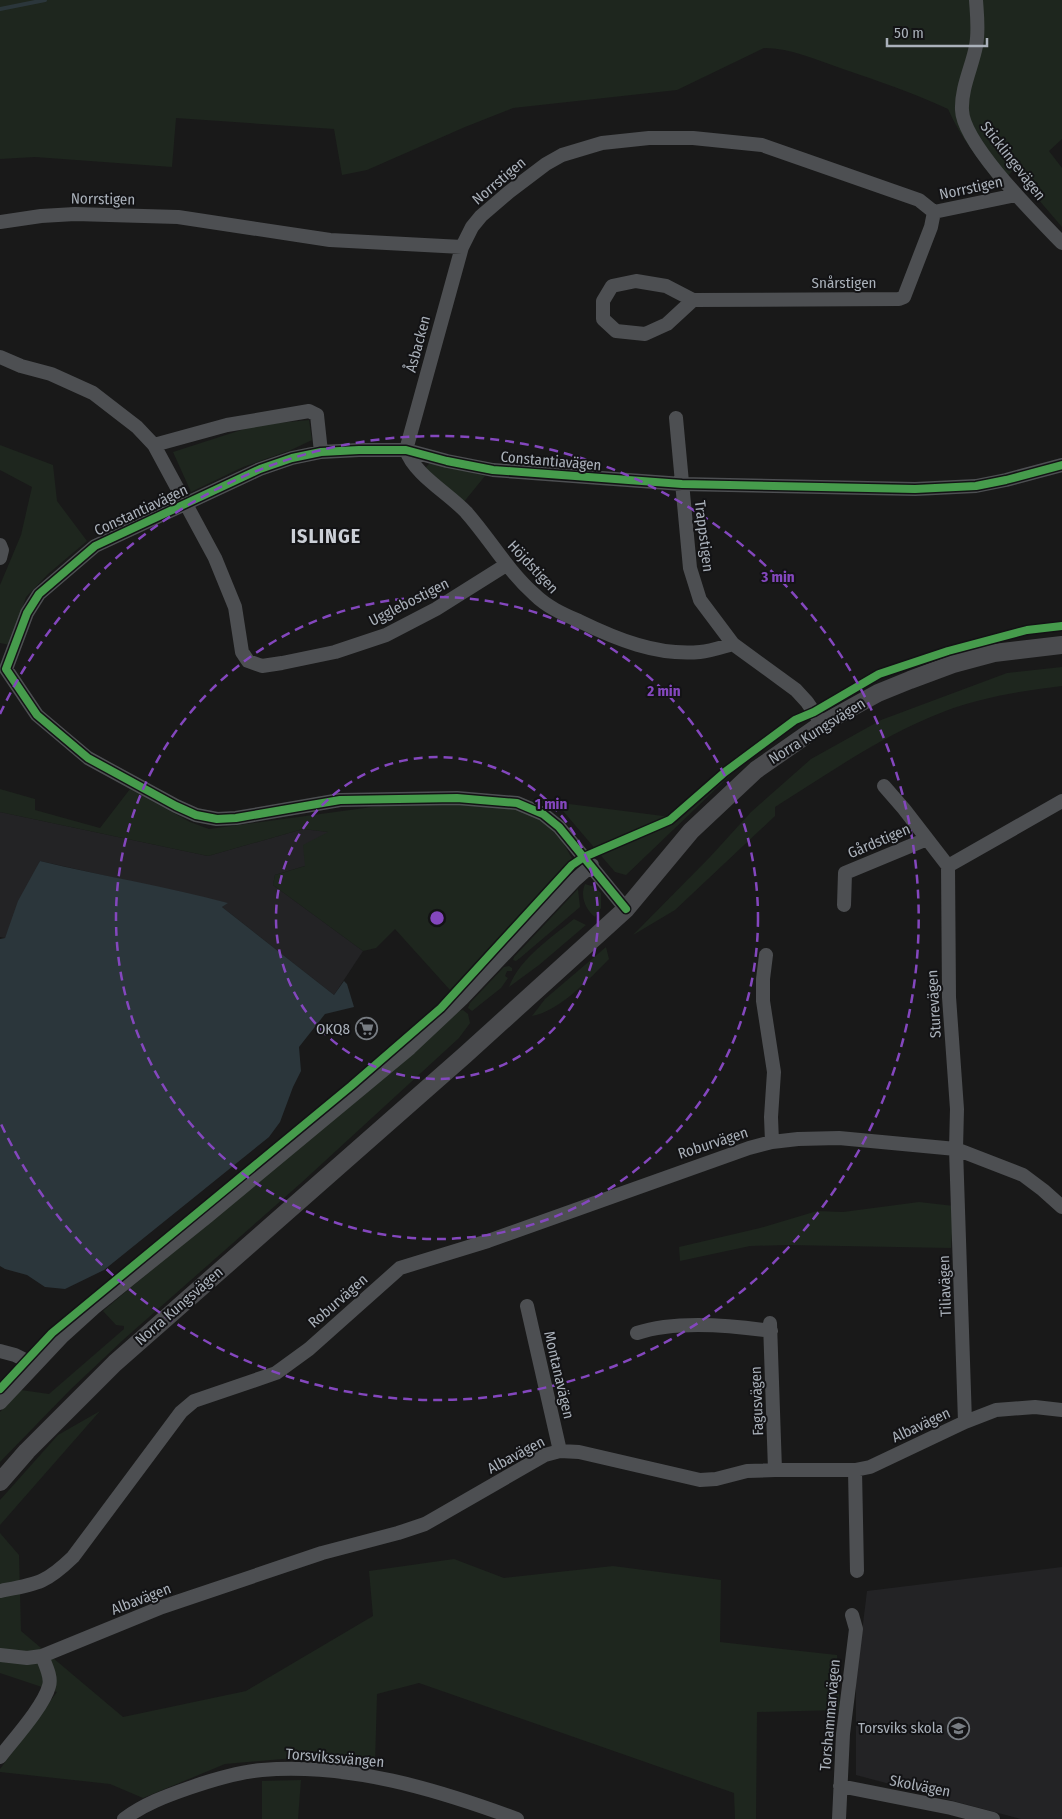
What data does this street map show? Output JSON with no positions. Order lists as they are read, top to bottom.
{
  "streets": {
    "main road": ["Norra Kungsvägen"],
    "street": [
      "Sticklingevägen",
      "Norrstigen",
      "Snårstigen",
      "Åsbacken",
      "Constantiavägen",
      "Trappstigen",
      "Höjdstigen",
      "Ugglebostigen",
      "Gårdstigen",
      "Sturevägen",
      "Roburvägen",
      "Tiliavägen",
      "Montanavägen",
      "Fagusvägen",
      "Albavägen",
      "Torshammarvägen",
      "Torsvikssvängen",
      "Skolvägen"
    ]
  },
  "crossings": [
    ["Sticklingevägen", "Norrstigen"],
    ["Norrstigen", "Snårstigen"],
    ["Norrstigen", "Åsbacken"],
    ["Åsbacken", "Constantiavägen"],
    ["Åsbacken", "Höjdstigen"],
    ["Constantiavägen", "Trappstigen"],
    ["Constantiavägen", "Höjdstigen"],
    ["Constantiavägen", "Ugglebostigen"],
    ["Constantiavägen", "Norra Kungsvägen"],
    ["Trappstigen", "Höjdstigen"],
    ["Trappstigen", "Norra Kungsvägen"],
    ["Höjdstigen", "Ugglebostigen"],
    ["Gårdstigen", "Sturevägen"],
    ["Sturevägen", "Roburvägen"],
    ["Sturevägen", "Tiliavägen"],
    ["Roburvägen", "Tiliavägen"],
    ["Tiliavägen", "Albavägen"],
    ["Montanavägen", "Albavägen"],
    ["Fagusvägen", "Albavägen"],
    ["Torshammarvägen", "Skolvägen"]
  ],
  "districts": ["ISLINGE"],
  "places": {
    "supermarket": ["OKQ8"],
    "school or university": ["Torsviks skola"]
  },
  "scale_bar": "50 m",
  "rings": ["3 min", "2 min", "1 min"]
}
